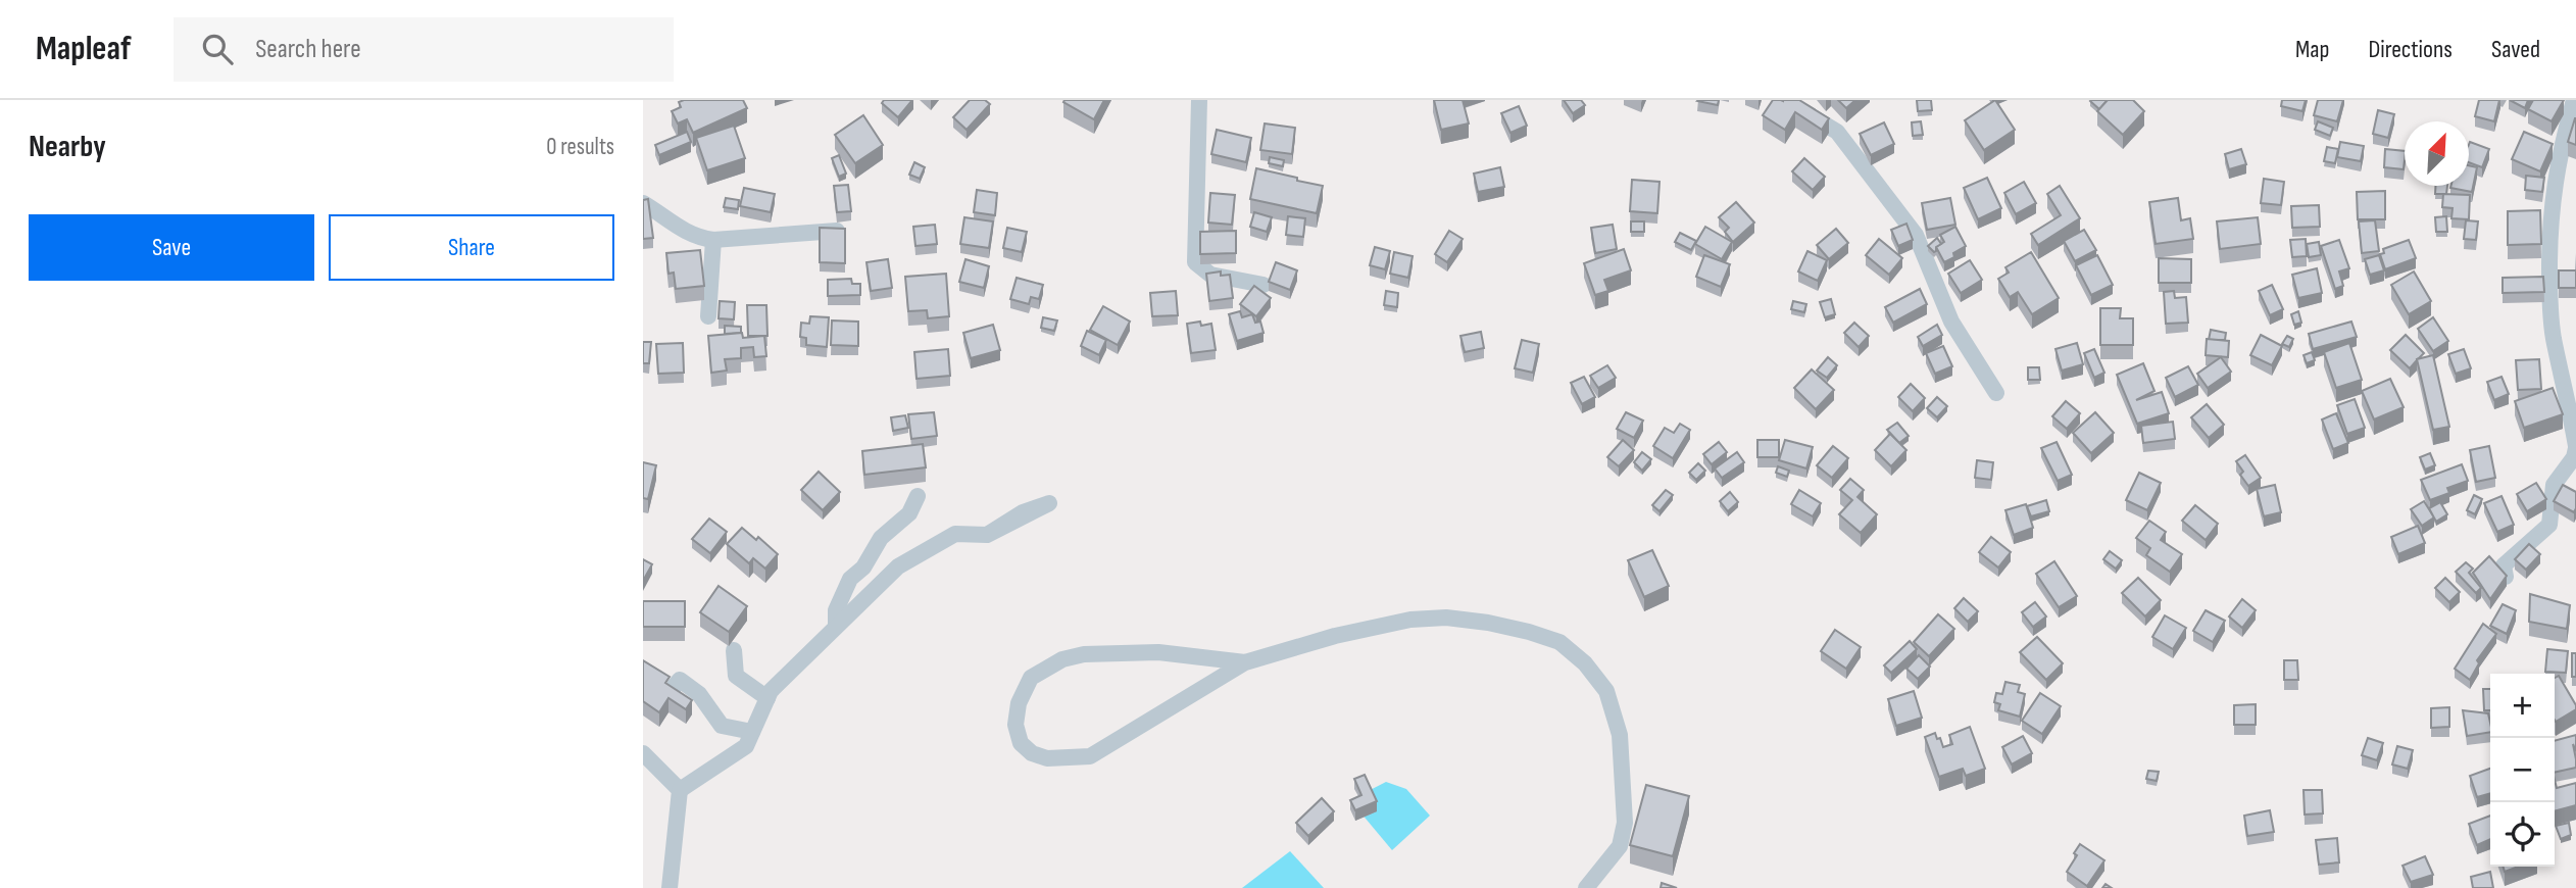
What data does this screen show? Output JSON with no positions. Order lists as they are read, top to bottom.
{
  "north": "top right",
  "page": {
    "header": "Mapleaf",
    "search": "Search here",
    "nav": ["Map", "Directions", "Saved"],
    "heading": ["Nearby", "0 results"],
    "buttons": ["Save", "Share"],
    "map_buttons": ["+", "−"]
  }
}
